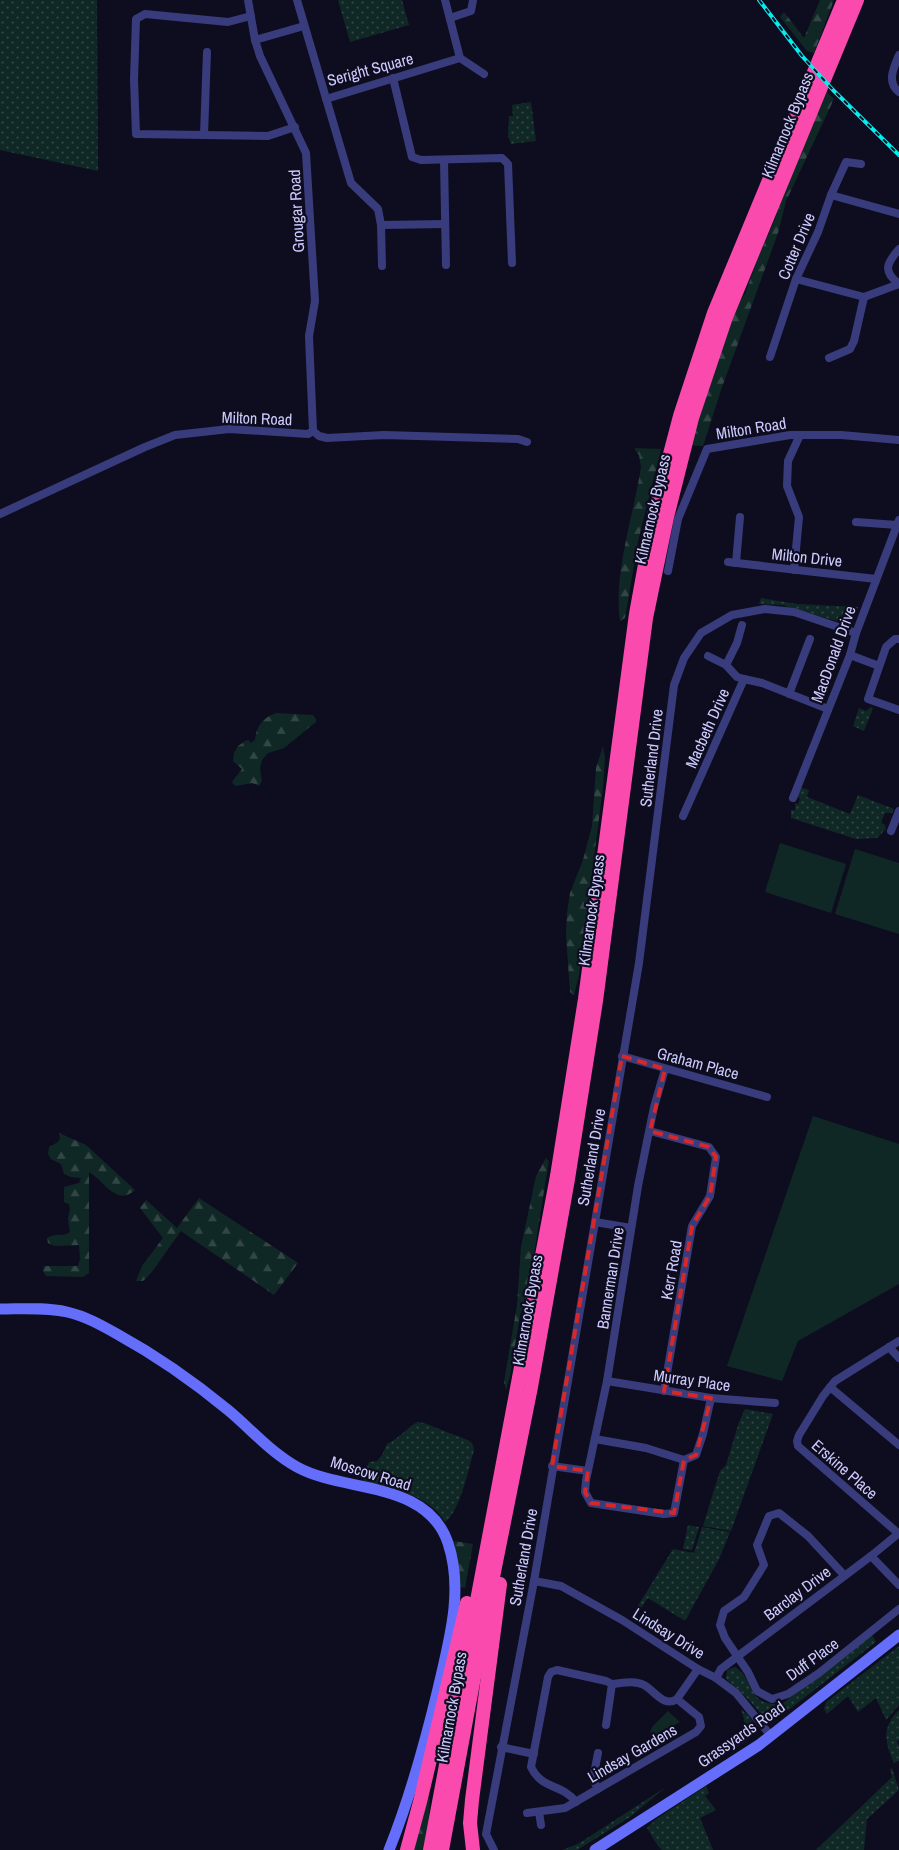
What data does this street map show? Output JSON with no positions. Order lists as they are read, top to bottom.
{
  "streets": {
    "highway": ["Kilmarnock Bypass"],
    "street": [
      "Seright Square",
      "Grougar Road",
      "Cotter Drive",
      "Milton Road",
      "Milton Drive",
      "MacDonald Drive",
      "Macbeth Drive",
      "Sutherland Drive",
      "Graham Place",
      "Kerr Road",
      "Bannerman Drive",
      "Murray Place",
      "Erskine Place",
      "Moscow Road",
      "Barclay Drive",
      "Lindsay Drive",
      "Duff Place",
      "Grassyards Road",
      "Lindsay Gardens"
    ]
  },
  "crossings": [
    ["Grougar Road", "Milton Road"],
    ["Milton Drive", "MacDonald Drive"],
    ["MacDonald Drive", "Macbeth Drive"],
    ["MacDonald Drive", "Sutherland Drive"],
    ["Sutherland Drive", "Graham Place"],
    ["Sutherland Drive", "Lindsay Drive"],
    ["Graham Place", "Bannerman Drive"],
    ["Kerr Road", "Bannerman Drive"],
    ["Kerr Road", "Murray Place"],
    ["Bannerman Drive", "Murray Place"],
    ["Erskine Place", "Barclay Drive"],
    ["Barclay Drive", "Lindsay Drive"],
    ["Barclay Drive", "Duff Place"],
    ["Lindsay Drive", "Grassyards Road"],
    ["Lindsay Drive", "Lindsay Gardens"]
  ]
}
